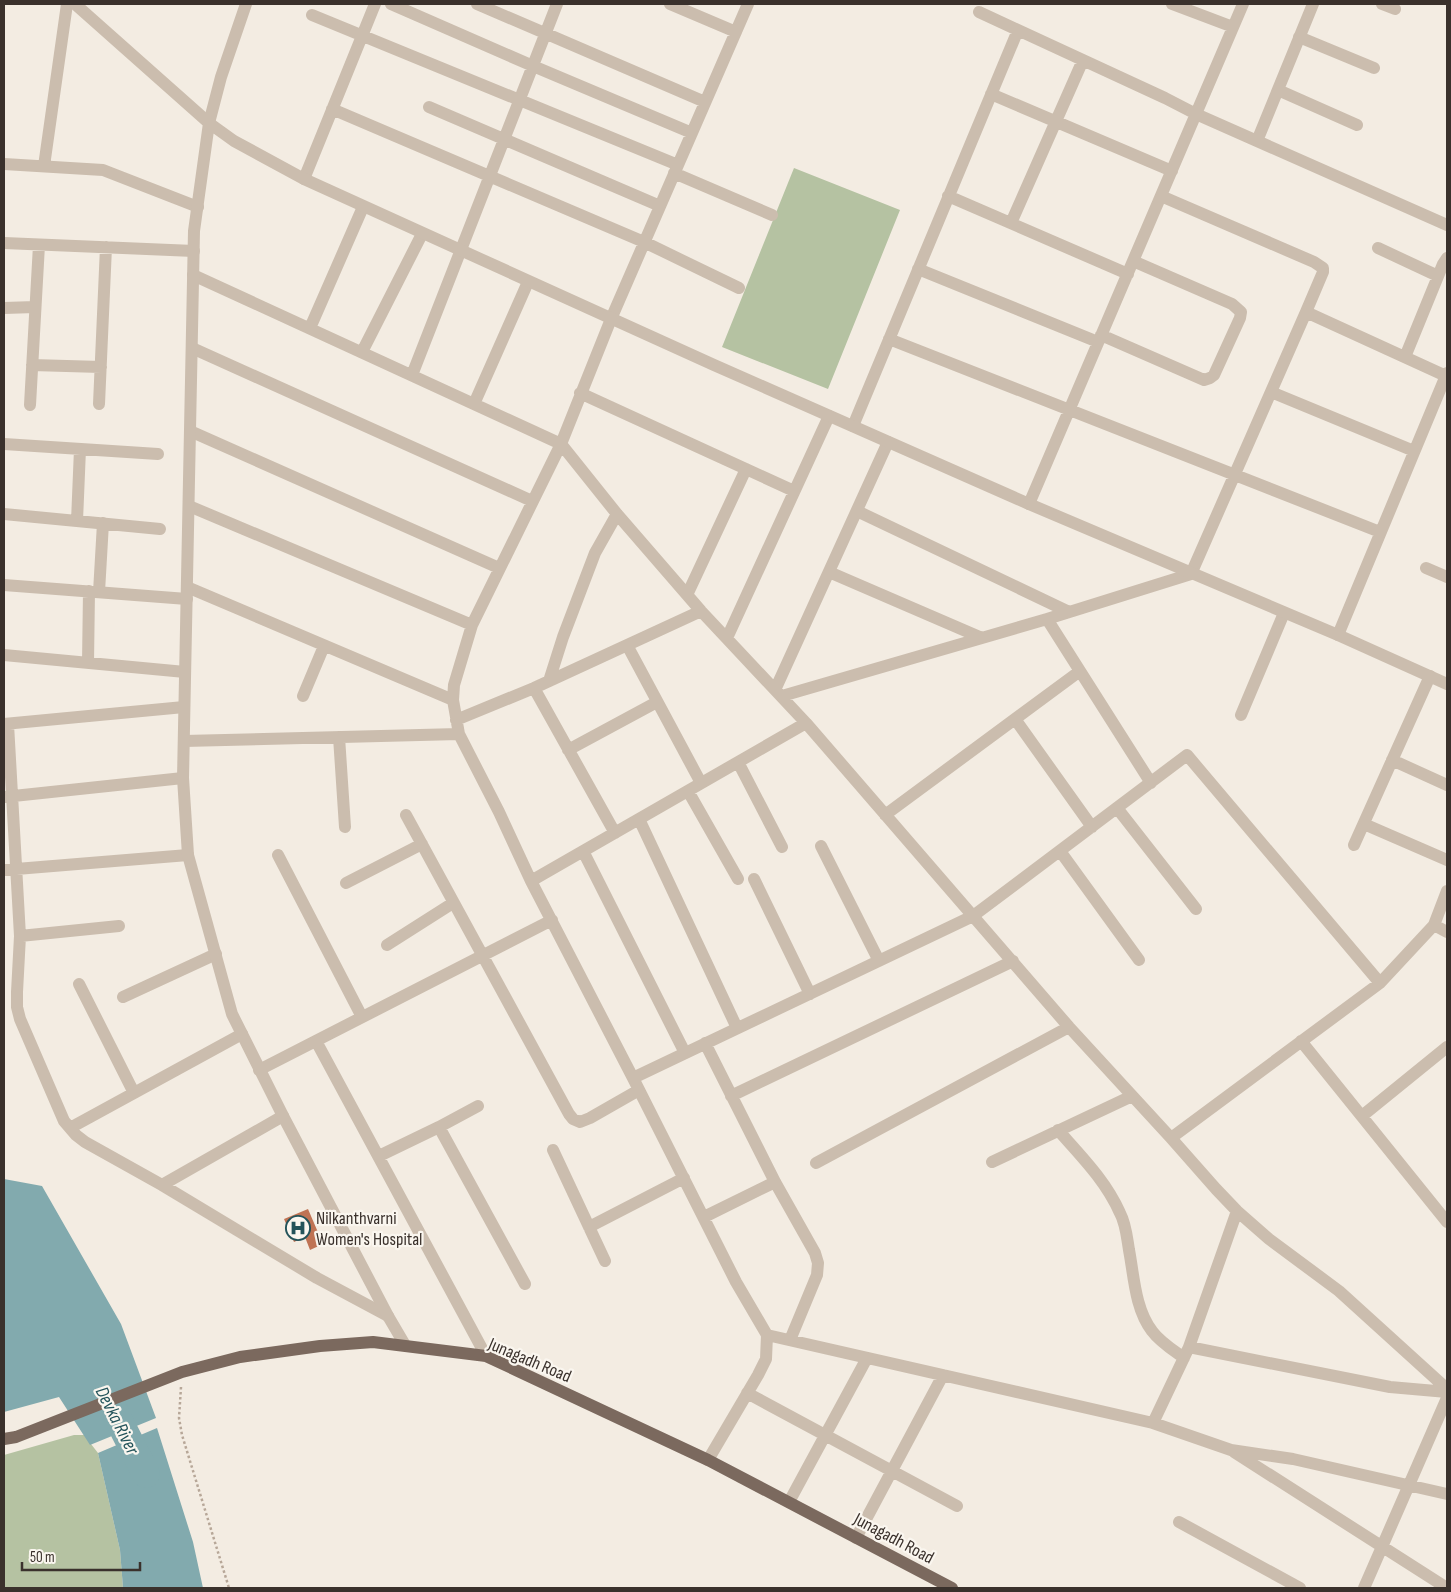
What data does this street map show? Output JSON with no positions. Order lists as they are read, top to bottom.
{
  "streets": {
    "main road": ["Junagadh Road"]
  },
  "water": ["Devka River"],
  "places": {
    "hospital": ["Nilkanthvarni Women's Hospital"]
  },
  "scale_bar": "50 m"
}
